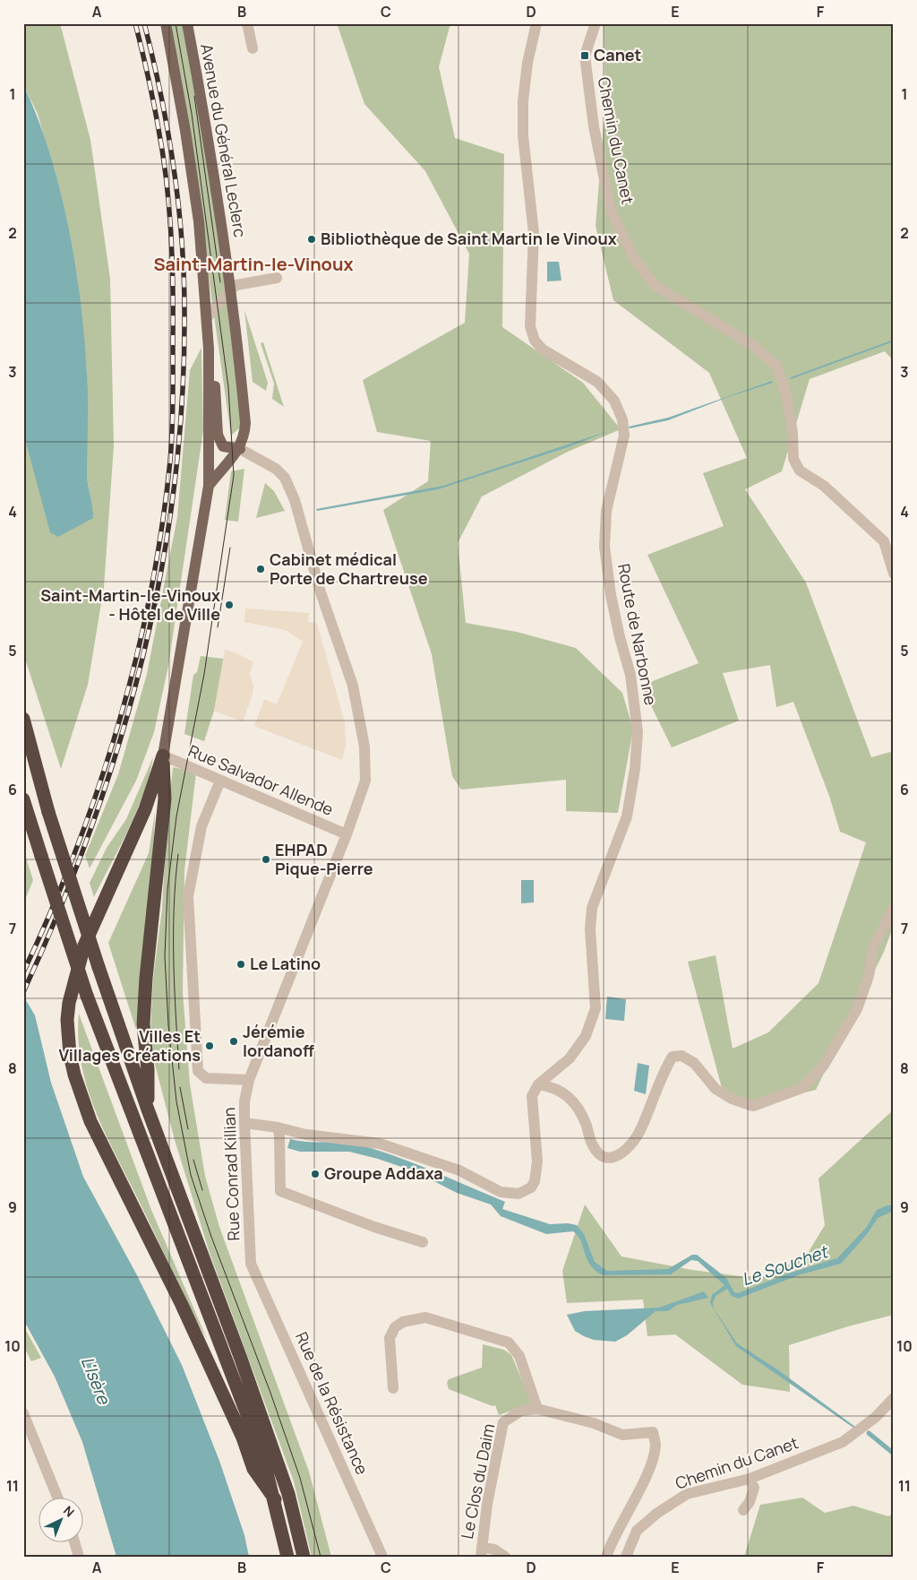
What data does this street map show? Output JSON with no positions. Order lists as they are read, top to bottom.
{
  "streets": {
    "main road": ["Avenue du Général Leclerc"],
    "street": [
      "Chemin du Canet",
      "Route de Narbonne",
      "Rue Salvador Allende",
      "Rue Conrad Killian",
      "Rue de la Résistance",
      "Le Clos du Daim"
    ]
  },
  "crossings": [
    ["Avenue du Général Leclerc", "Rue Conrad Killian"],
    ["Rue Salvador Allende", "Rue Conrad Killian"],
    ["Rue Conrad Killian", "Rue de la Résistance"]
  ],
  "districts": ["Saint-Martin-le-Vinoux"],
  "water": ["Le Souchet", "L'Isère"],
  "places": {
    "transit": ["Canet"],
    "other": [
      "Bibliothèque de Saint Martin le Vinoux",
      "Cabinet médical Porte de Chartreuse",
      "Saint-Martin-le-Vinoux - Hôtel de Ville",
      "EHPAD Pique-Pierre",
      "Le Latino",
      "Jérémie Iordanoff",
      "Villes Et Villages Créations",
      "Groupe Addaxa"
    ]
  },
  "north": "top right",
  "grid": {
    "columns": [
      "A",
      "B",
      "C",
      "D",
      "E",
      "F"
    ],
    "rows": [
      "1",
      "2",
      "3",
      "4",
      "5",
      "6",
      "7",
      "8",
      "9",
      "10",
      "11"
    ]
  }
}
